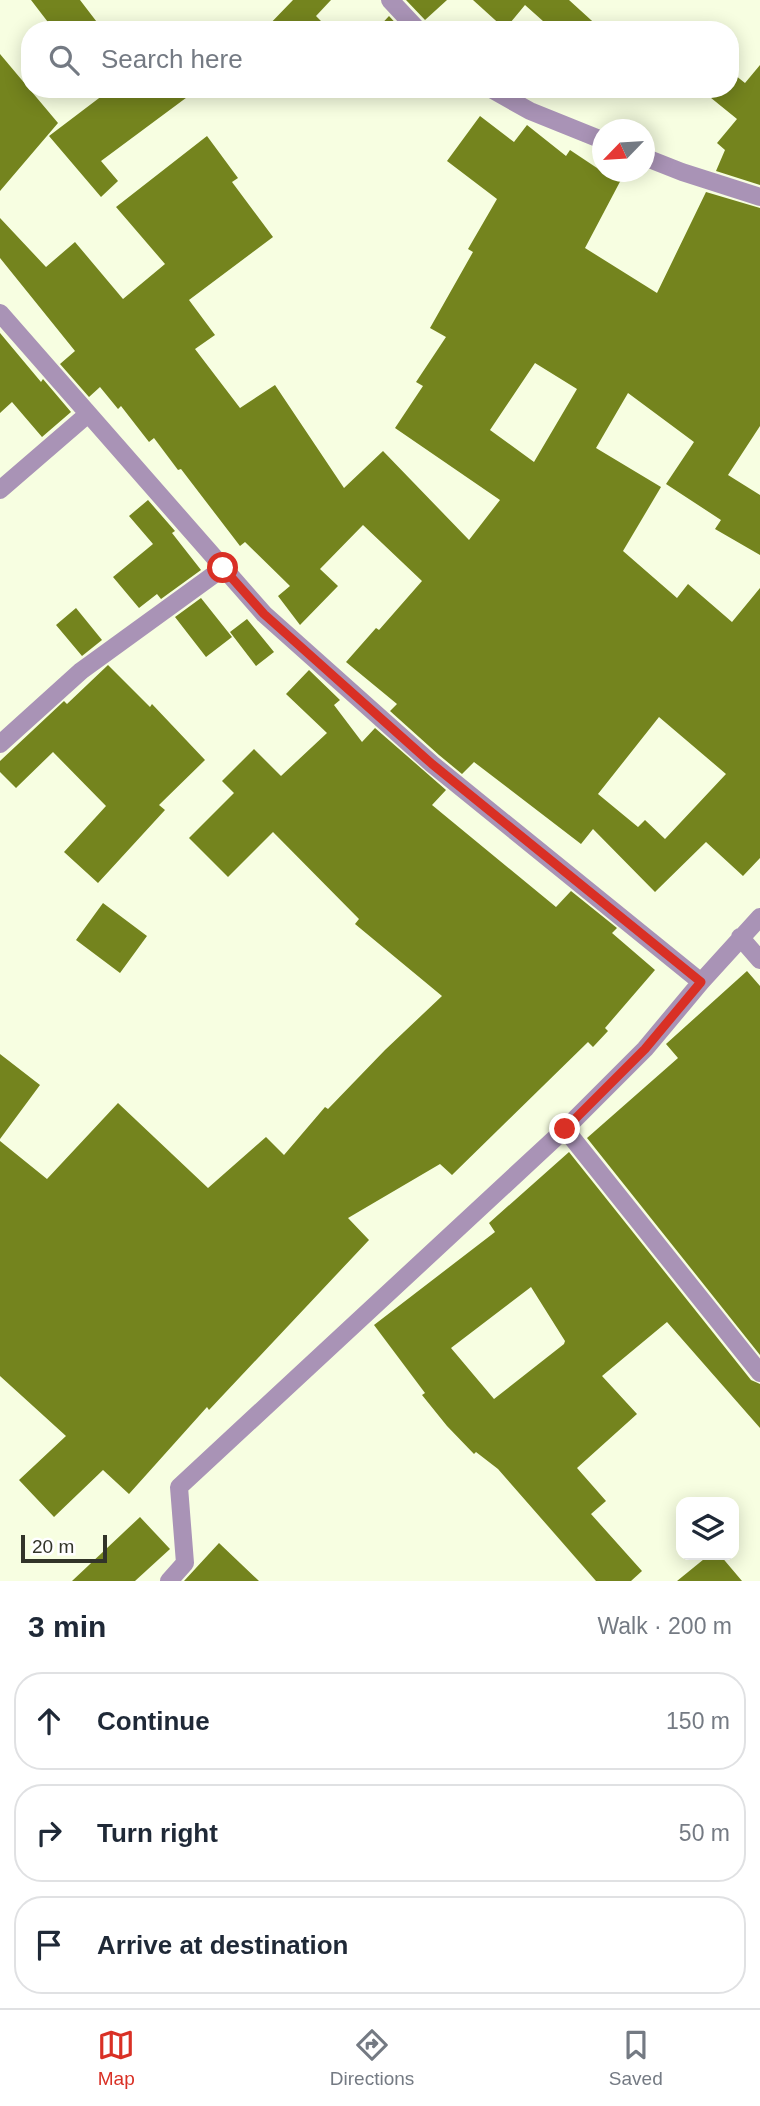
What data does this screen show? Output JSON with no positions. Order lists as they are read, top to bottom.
{
  "scale_bar": "20 m",
  "north": "bottom left",
  "page": {
    "search": "Search here",
    "scale": "20 m",
    "heading": ["3 min", "Walk · 200 m"],
    "list": [
      ["Continue", "150 m"],
      ["Turn right", "50 m"],
      "Arrive at destination"
    ],
    "nav": ["Map", "Directions", "Saved"]
  }
}
